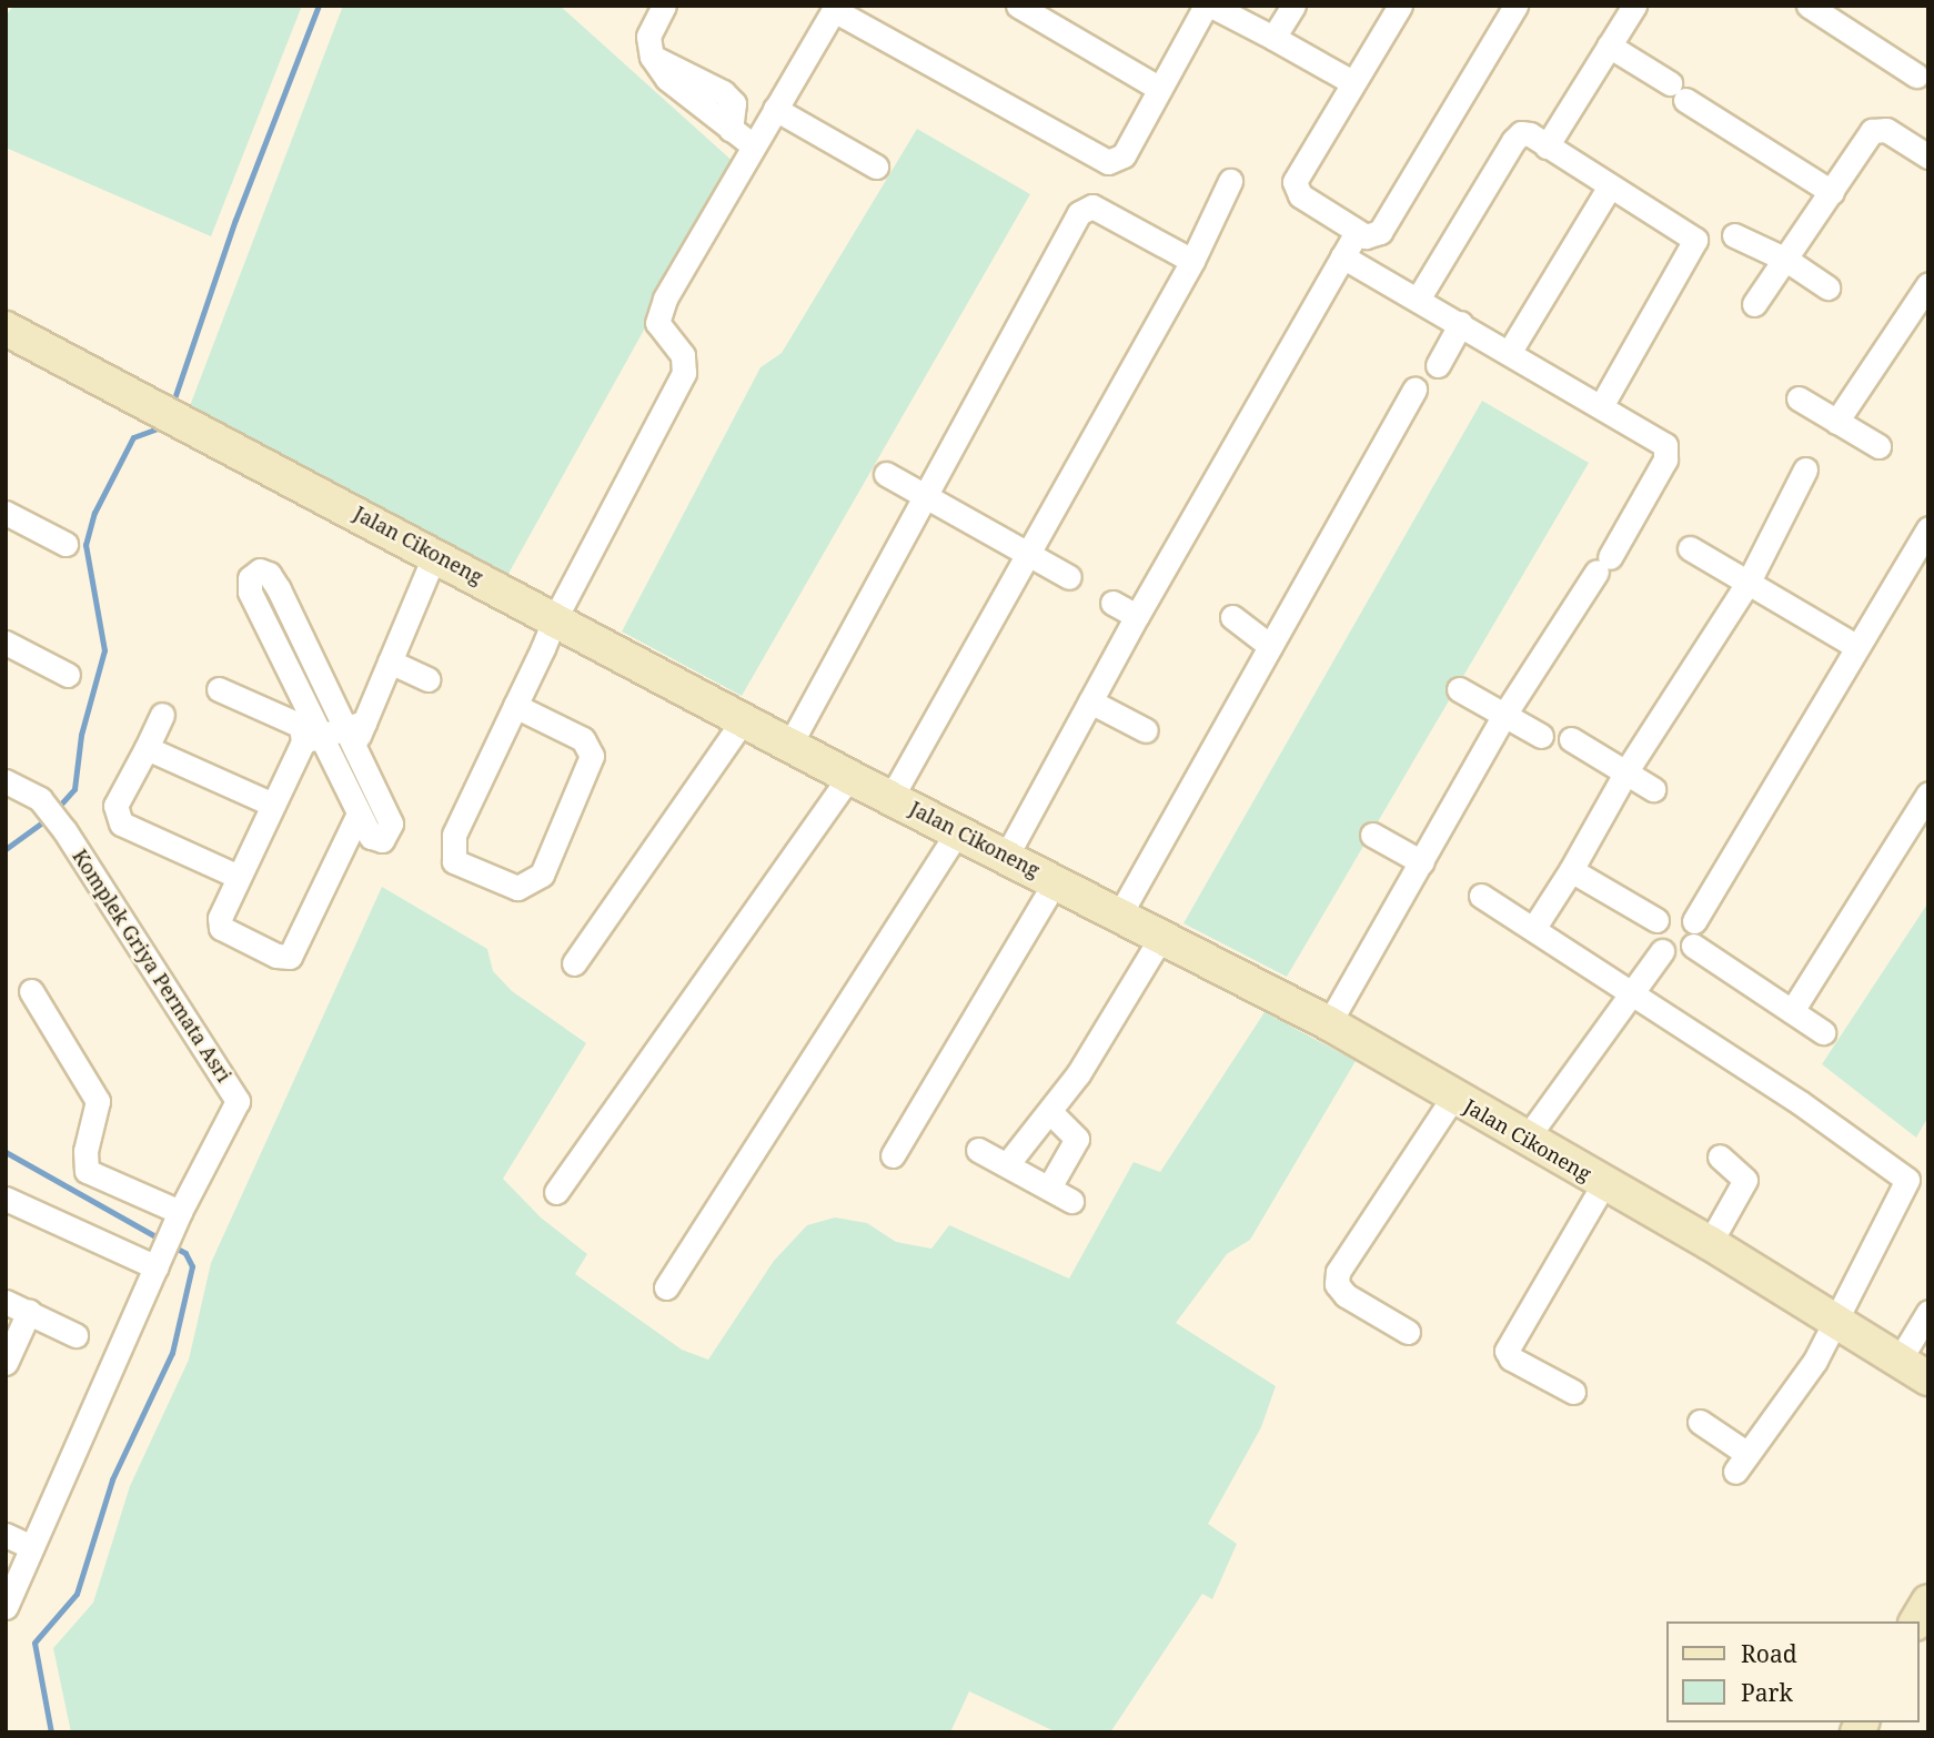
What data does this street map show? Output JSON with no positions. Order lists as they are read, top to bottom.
{
  "streets": {
    "street": ["Jalan Cikoneng", "Komplek Griya Permata Asri"]
  },
  "legend": ["Road", "Park"]
}
